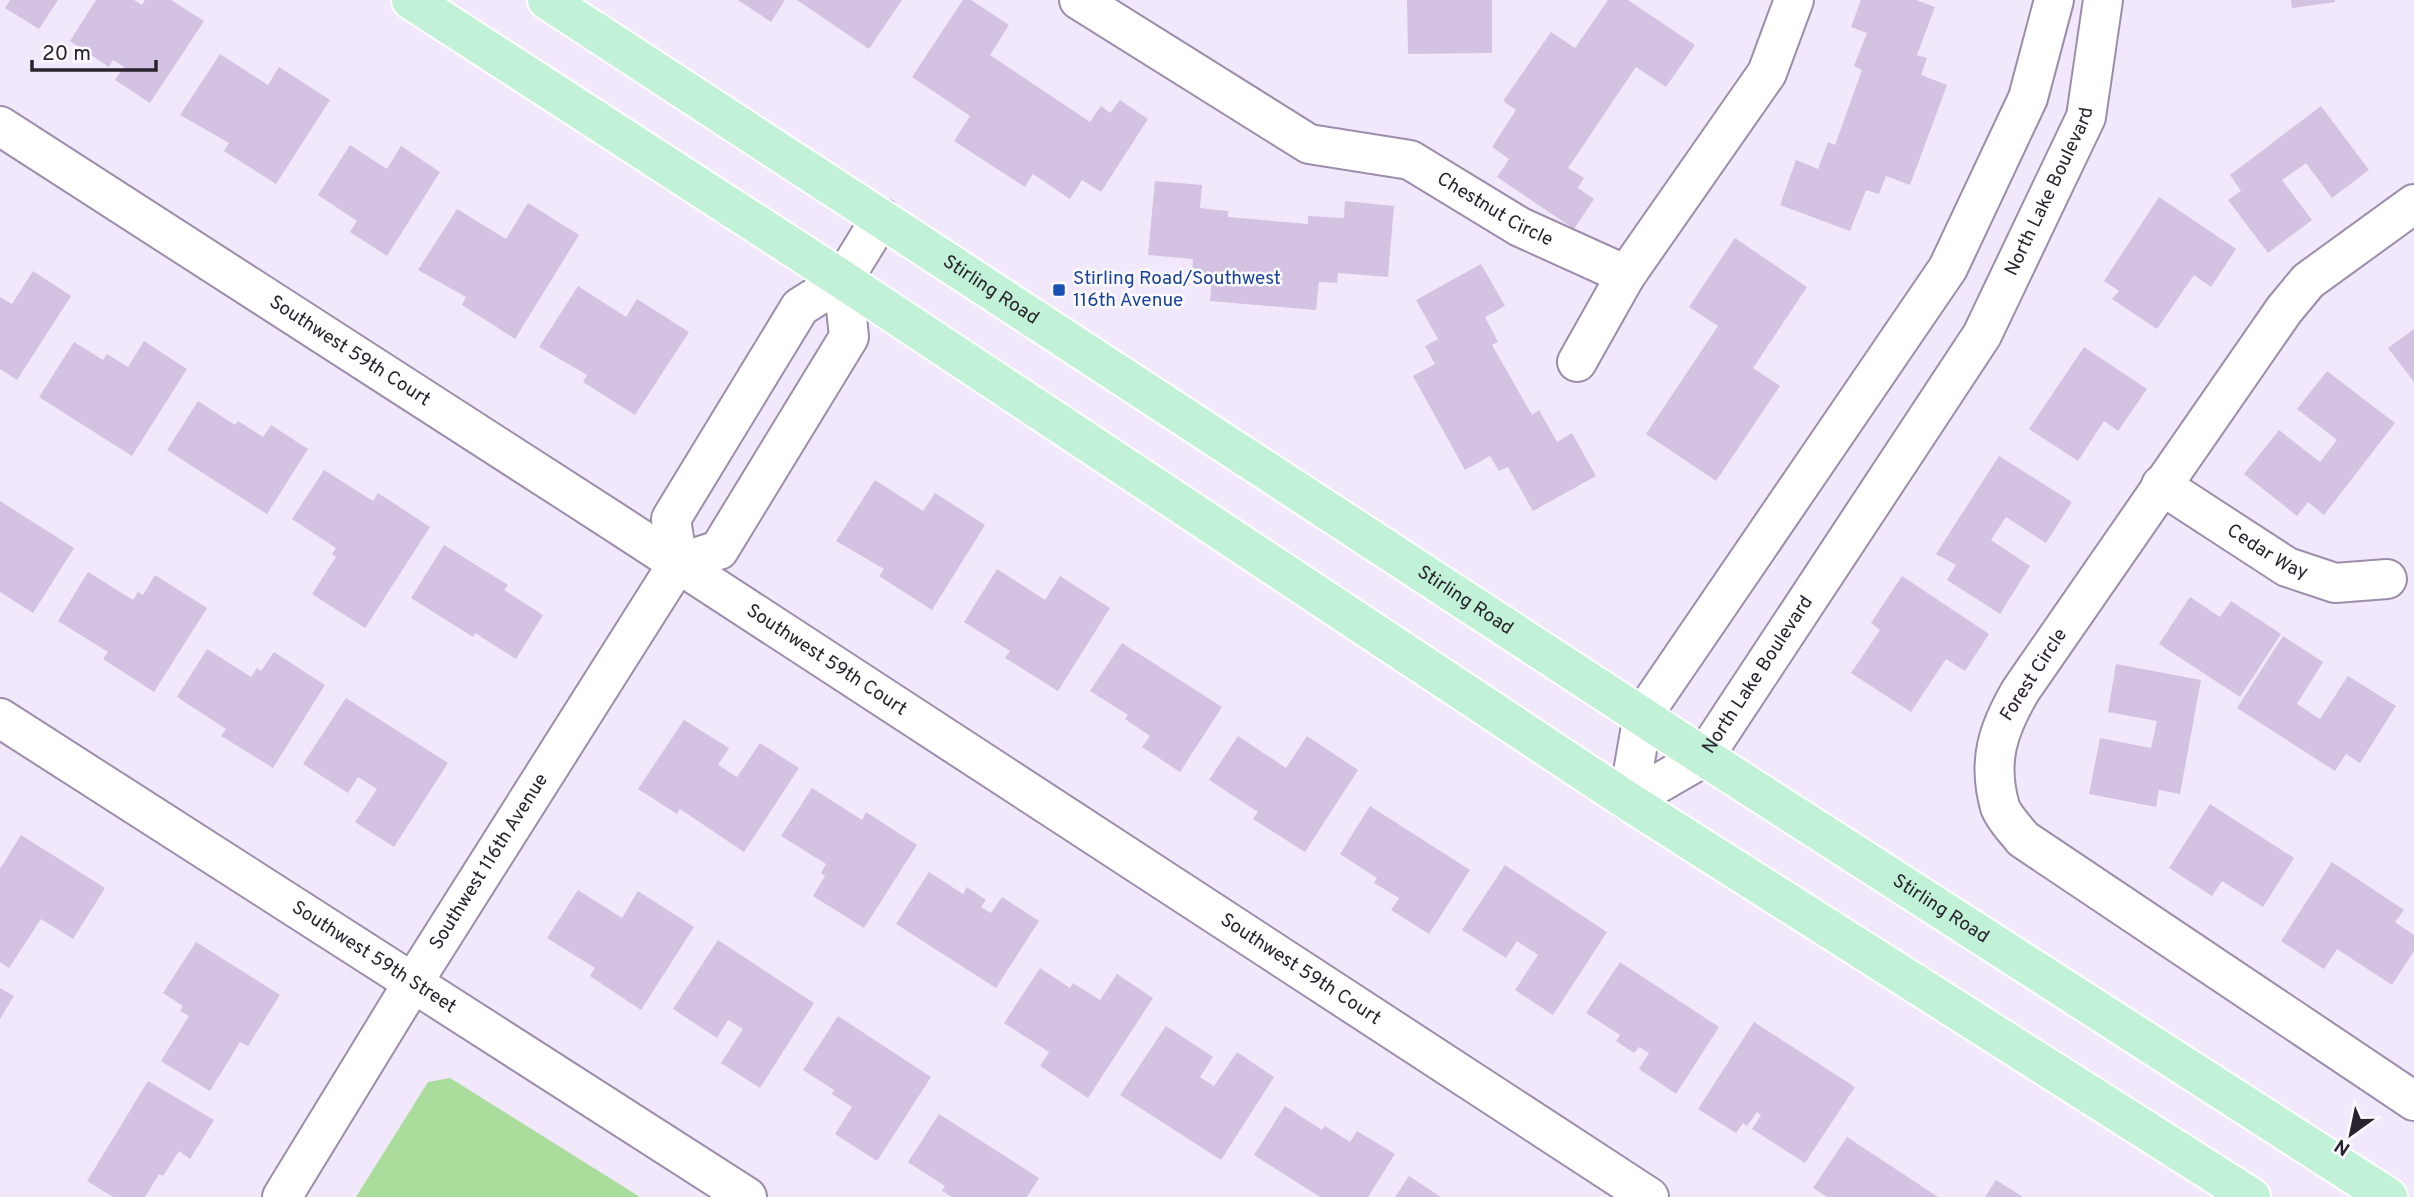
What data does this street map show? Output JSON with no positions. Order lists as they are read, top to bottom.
{
  "streets": {
    "main road": ["Stirling Road"],
    "street": [
      "North Lake Boulevard",
      "Chestnut Circle",
      "Southwest 59th Court",
      "Cedar Way",
      "Forest Circle",
      "Southwest 116th Avenue",
      "Southwest 59th Street"
    ]
  },
  "crossings": [
    ["North Lake Boulevard", "Stirling Road"],
    ["Southwest 59th Court", "Southwest 116th Avenue"],
    ["Cedar Way", "Forest Circle"],
    ["Southwest 116th Avenue", "Southwest 59th Street"]
  ],
  "places": {
    "transit": ["Stirling Road/Southwest 116th Avenue"]
  },
  "scale_bar": "20 m",
  "north": "bottom left"
}
